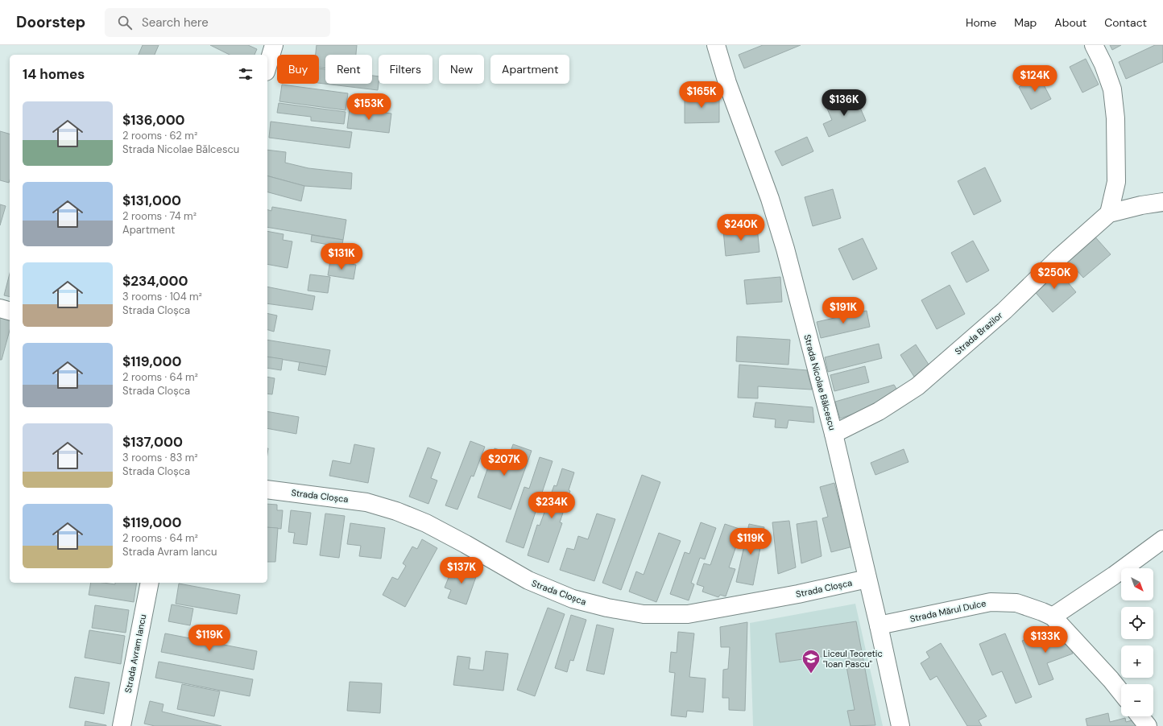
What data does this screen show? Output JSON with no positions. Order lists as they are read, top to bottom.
{
  "streets": {
    "street": [
      "Strada Brazilor",
      "Strada Nicolae Bălcescu",
      "Strada Cloșca",
      "Strada Mărul Dulce",
      "Strada Avram Iancu"
    ]
  },
  "crossings": [
    ["Strada Brazilor", "Strada Nicolae Bălcescu"],
    ["Strada Nicolae Bălcescu", "Strada Cloșca"],
    ["Strada Nicolae Bălcescu", "Strada Mărul Dulce"]
  ],
  "places": {
    "school or university": ["Liceul Teoretic \"Ioan Pascu\""]
  },
  "north": "bottom right",
  "page": {
    "header": "Doorstep",
    "search": "Search here",
    "nav": [
      "Home",
      "Map",
      "About",
      "Contact"
    ],
    "chip": [
      "Buy",
      "Rent",
      "Filters",
      "New",
      "Apartment"
    ],
    "heading": "14 homes",
    "price": [
      "$124K",
      "$165K",
      "$136K",
      "$153K",
      "$240K",
      "$131K",
      "$250K",
      "$191K",
      "$207K",
      "$234K",
      "$119K",
      "$137K",
      "$119K",
      "$133K"
    ],
    "list": [
      {
        "name": "$136,000",
        "note": "2 rooms · 62 m² · Strada Nicolae Bălcescu"
      },
      {
        "name": "$131,000",
        "note": "2 rooms · 74 m² · Apartment"
      },
      {
        "name": "$234,000",
        "note": "3 rooms · 104 m² · Strada Cloșca"
      },
      {
        "name": "$119,000",
        "note": "2 rooms · 64 m² · Strada Cloșca"
      },
      {
        "name": "$137,000",
        "note": "3 rooms · 83 m² · Strada Cloșca"
      },
      {
        "name": "$119,000",
        "note": "2 rooms · 64 m² · Strada Avram Iancu"
      }
    ],
    "map_buttons": ["+", "−"]
  }
}
